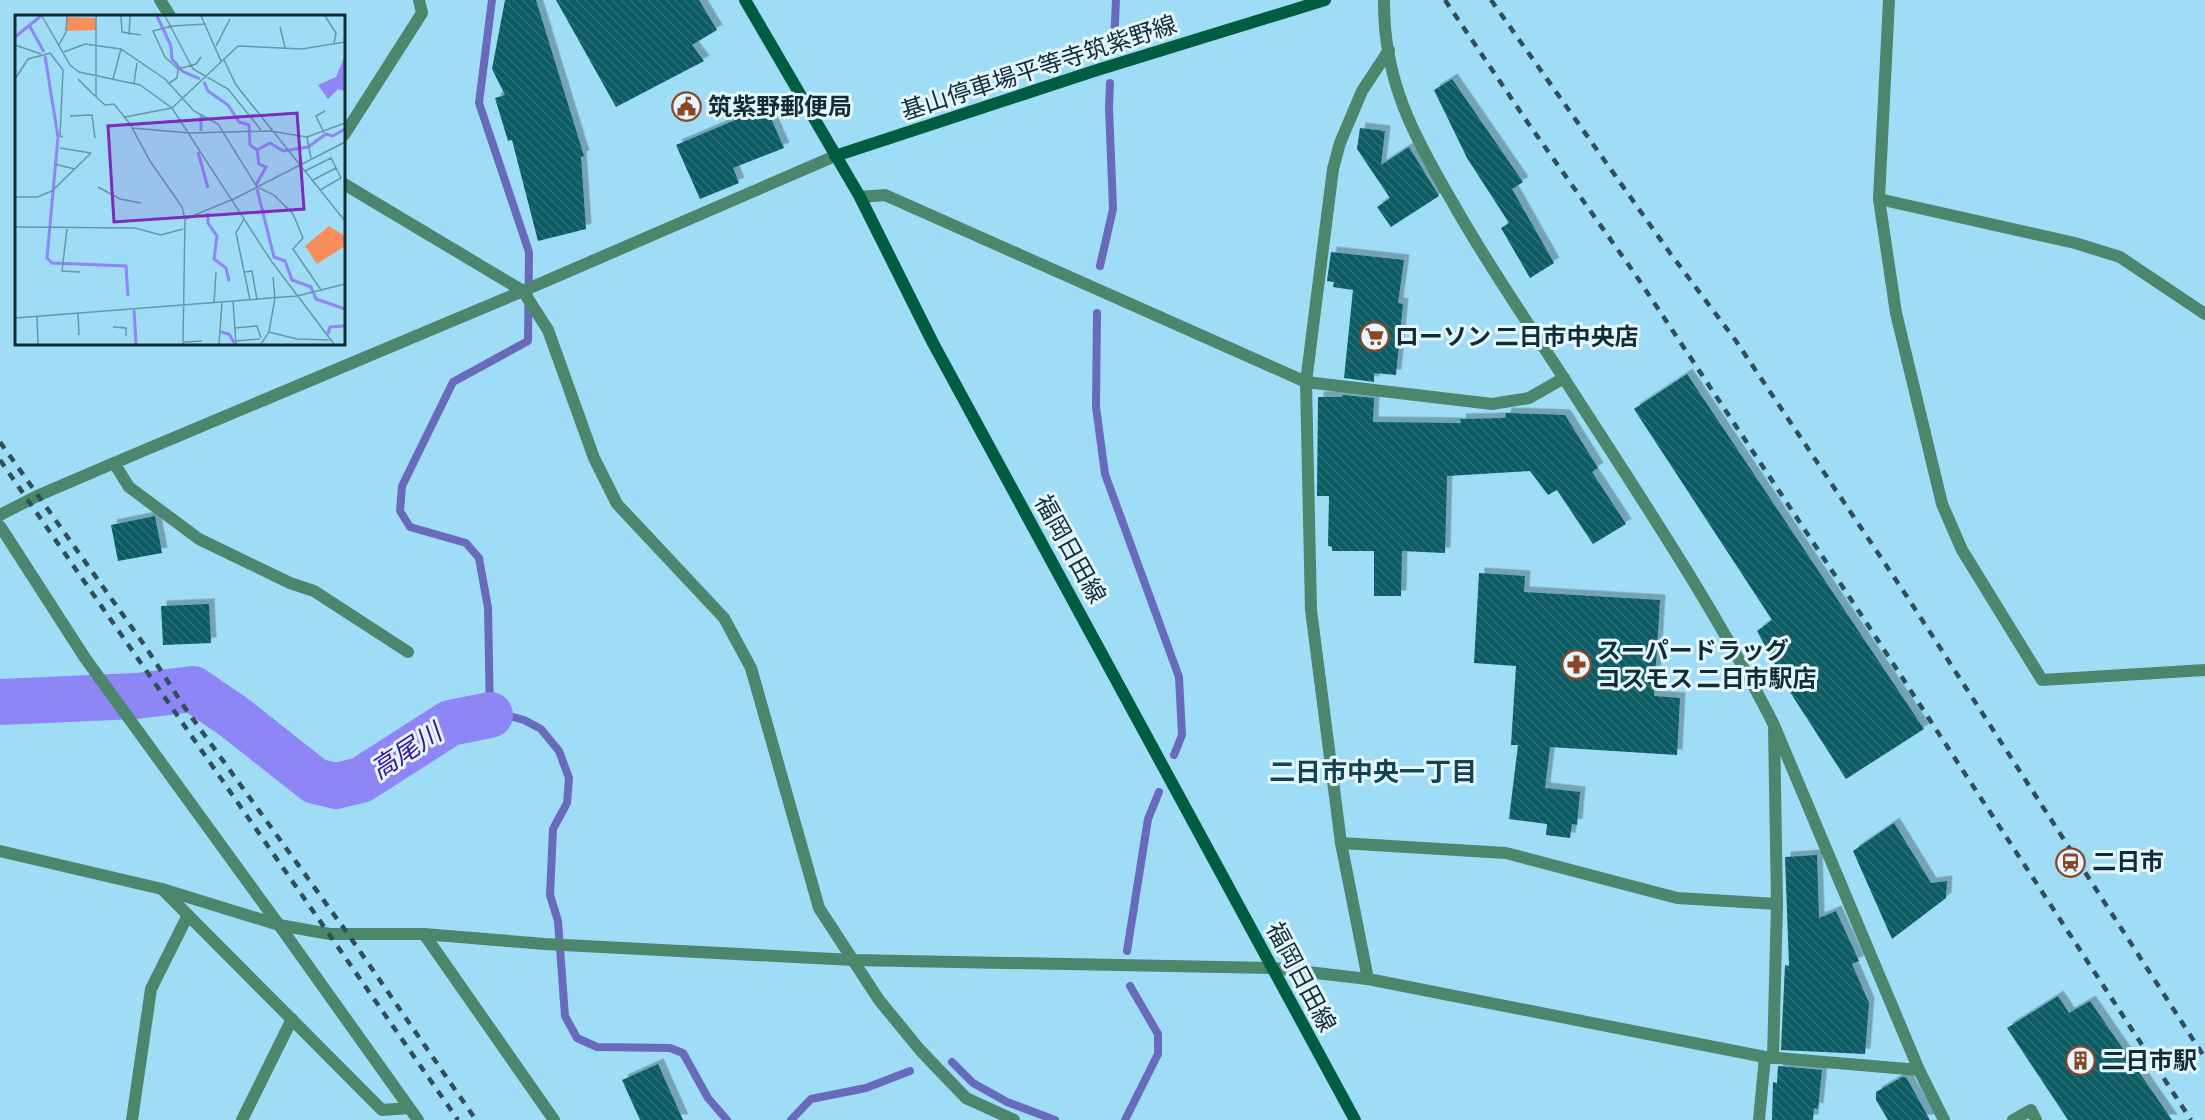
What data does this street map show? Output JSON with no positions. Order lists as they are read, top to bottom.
{
  "streets": {
    "main road": ["基山停車場平等寺筑紫野線", "福岡日田線"]
  },
  "crossings": [
    ["基山停車場平等寺筑紫野線", "福岡日田線"]
  ],
  "districts": ["二日市中央一丁目"],
  "water": ["高尾川"],
  "places": {
    "public building": ["筑紫野郵便局"],
    "supermarket": ["ローソン 二日市中央店"],
    "pharmacy": ["スーパードラッグ コスモス 二日市駅店"],
    "station": ["二日市"],
    "building": ["二日市駅"]
  }
}
